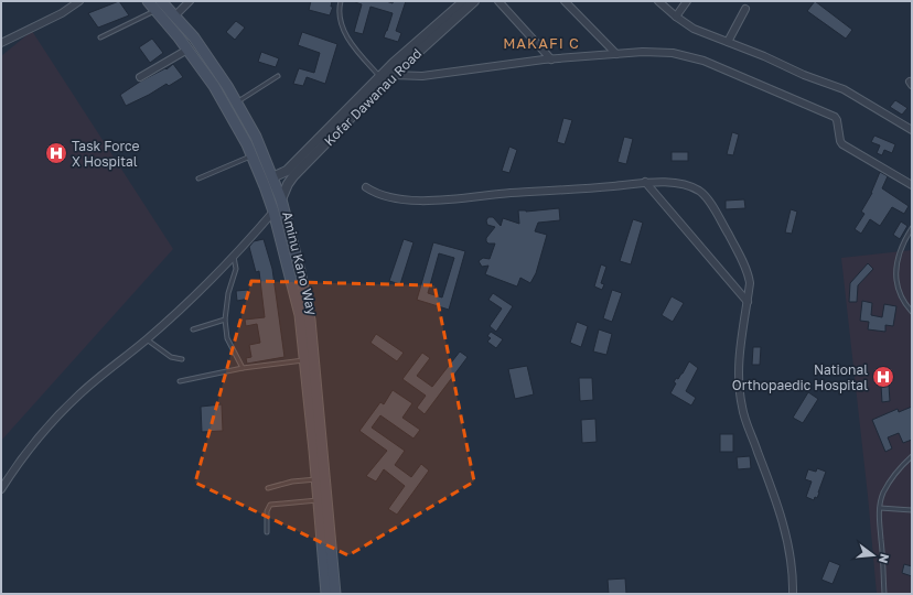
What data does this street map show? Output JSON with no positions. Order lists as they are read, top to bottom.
{
  "streets": {
    "main road": ["Aminu Kano Way"],
    "street": ["Kofar Dawanau Road"]
  },
  "crossings": [
    ["Kofar Dawanau Road", "Aminu Kano Way"]
  ],
  "districts": ["MAKAFI C"],
  "places": {
    "hospital": ["Task Force X Hospital", "National Orthopaedic Hospital"]
  },
  "north": "right"
}
